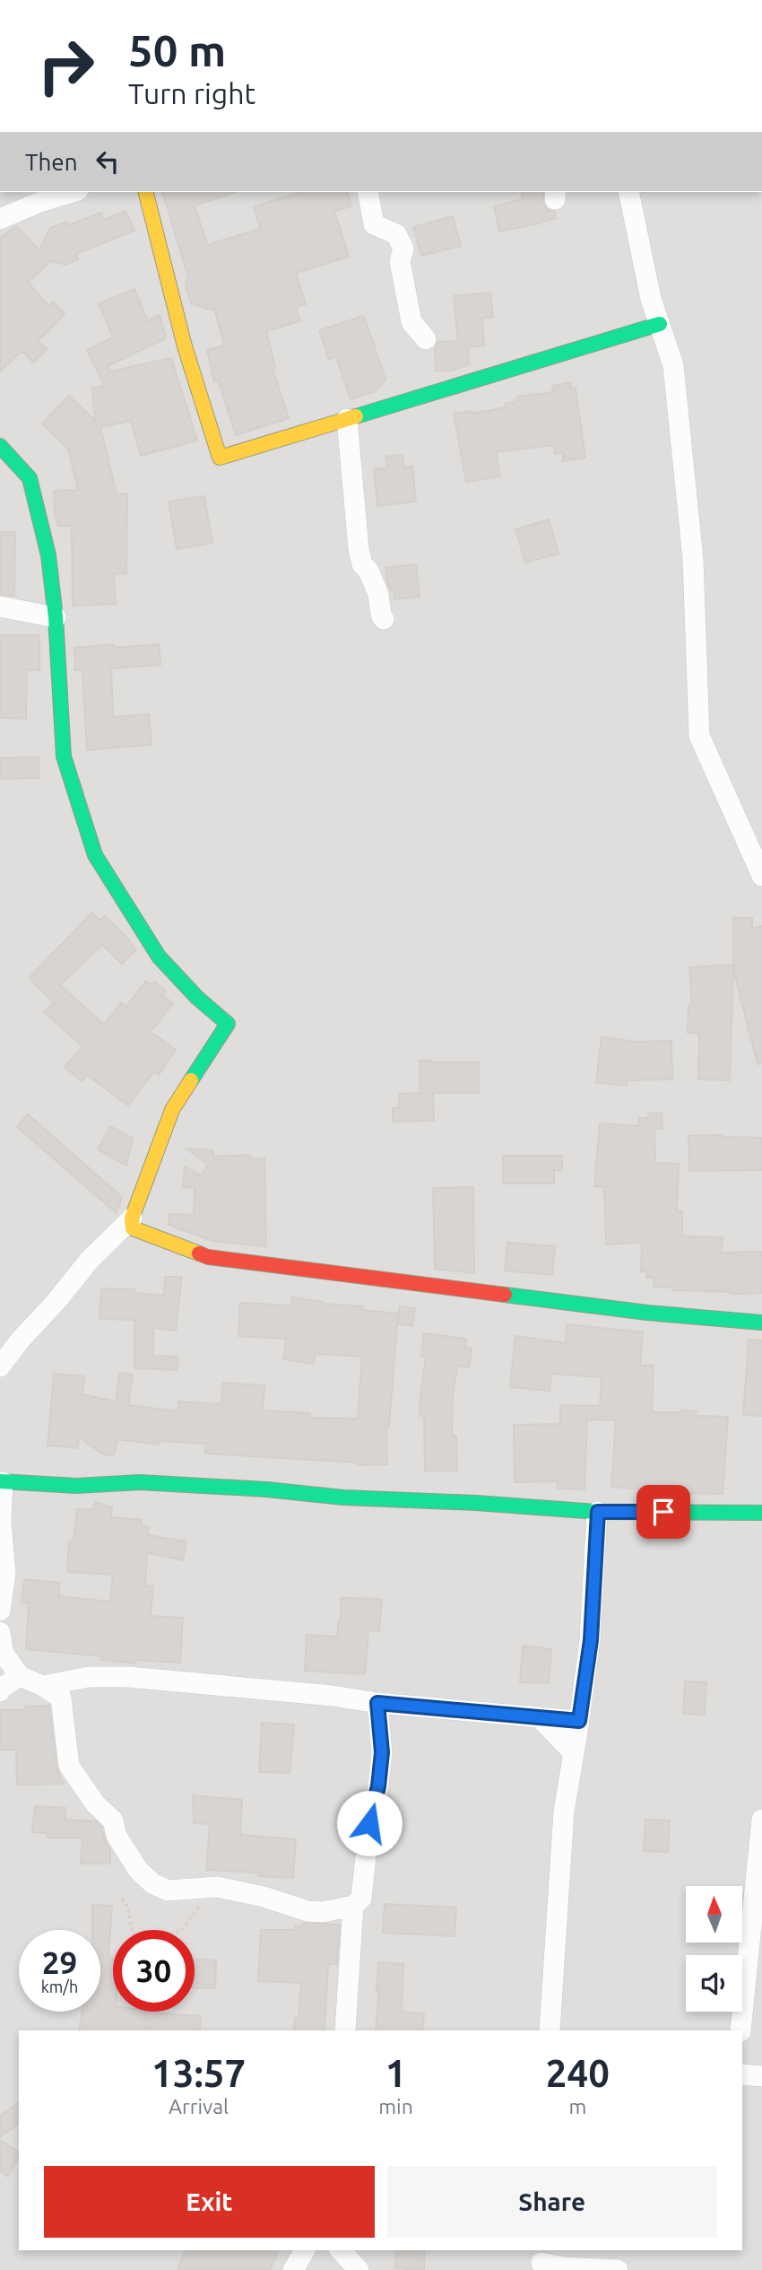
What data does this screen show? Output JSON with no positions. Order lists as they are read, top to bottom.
{
  "north": "top",
  "page": {
    "turn": ["50 m", "Turn right"],
    "then": "Then",
    "speed": "29 km/h",
    "limit": "30",
    "eta": [
      "13:57",
      "Arrival",
      "1",
      "min",
      "240",
      "m"
    ],
    "buttons": ["Exit", "Share"]
  }
}
